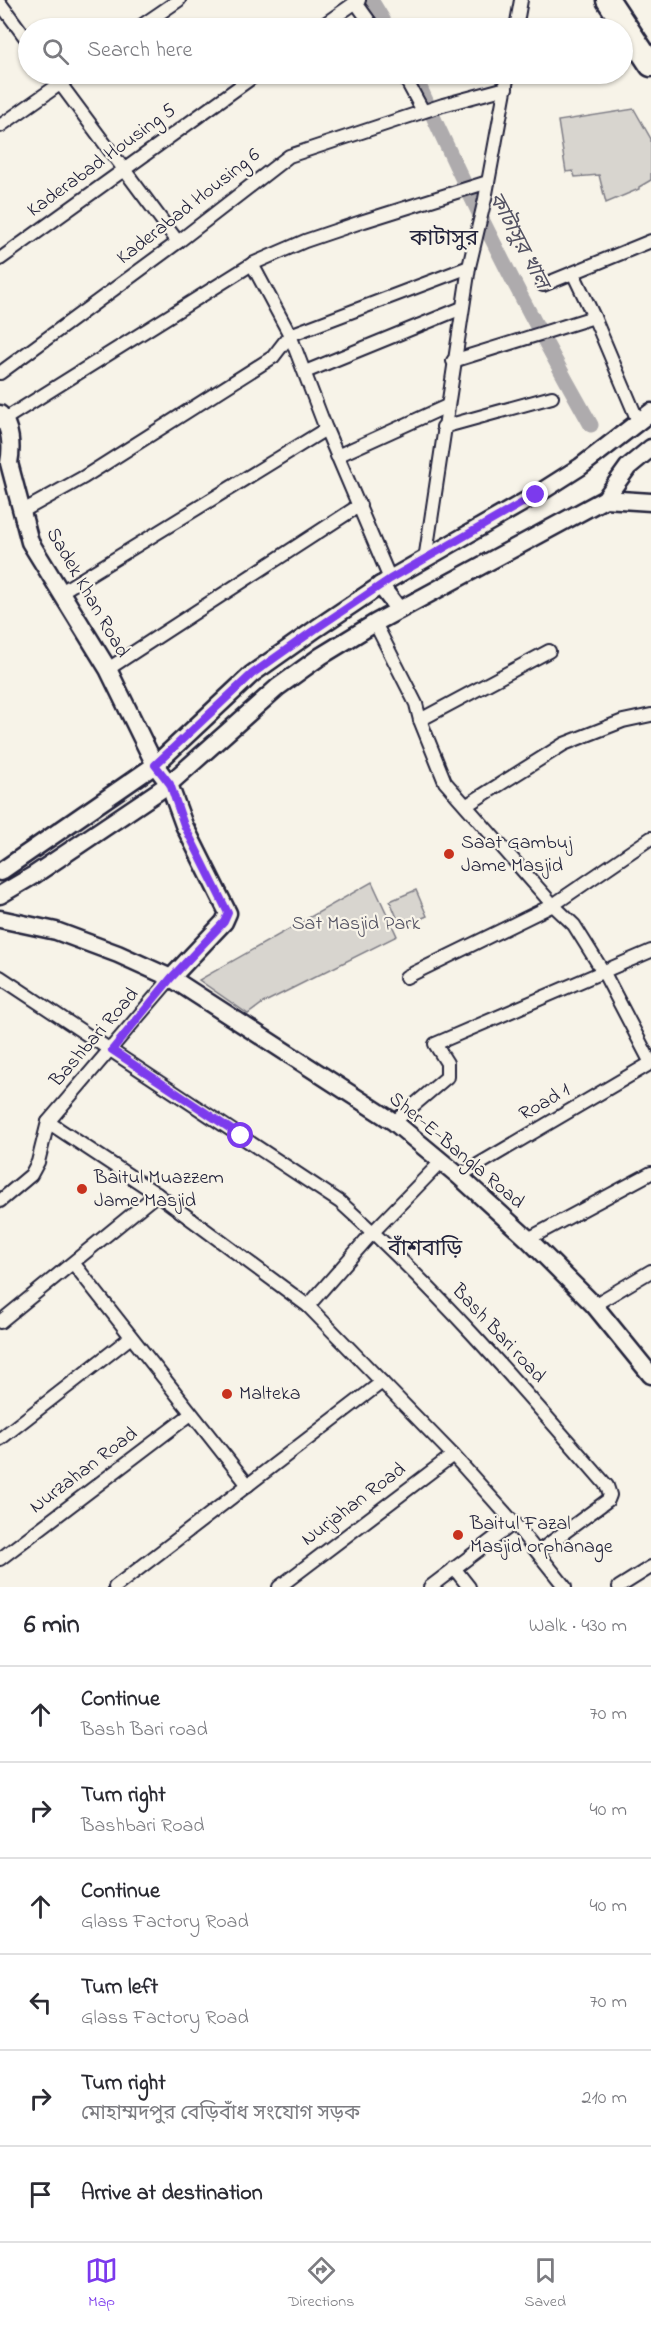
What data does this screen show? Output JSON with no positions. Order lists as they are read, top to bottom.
{
  "streets": {
    "main road": ["Sadek Khan Road", "Sher-E-Bangla Road"],
    "street": [
      "Kaderabad Housing 5",
      "Kaderabad Housing 6",
      "Bashbari Road",
      "Road 1",
      "Bash Bari road",
      "Nurzahan Road",
      "Nurjahan Road"
    ]
  },
  "crossings": [
    ["Sadek Khan Road", "Bashbari Road"],
    ["Sadek Khan Road", "Sher-E-Bangla Road"],
    ["Bashbari Road", "Sher-E-Bangla Road"],
    ["Bashbari Road", "Bash Bari road"],
    ["Road 1", "Sher-E-Bangla Road"]
  ],
  "districts": ["কাটাসুর", "বাঁশবাড়ি"],
  "water": ["কাটাসুর খাল"],
  "parks": ["Sat Masjid Park"],
  "places": [
    "Saat Gambuj Jame Masjid",
    "Baitul Muazzem Jame Masjid",
    "Malteka",
    "Baitul Fazal Masjid orphanage"
  ],
  "page": {
    "search": "Search here",
    "heading": ["6 min", "Walk · 430 m"],
    "list": [
      ["Continue", "Bash Bari road", "70 m"],
      ["Turn right", "Bashbari Road", "40 m"],
      ["Continue", "Glass Factory Road", "40 m"],
      ["Turn left", "Glass Factory Road", "70 m"],
      ["Turn right", "মোহাম্মদপুর বেড়িবাঁধ সংযোগ সড়ক", "210 m"],
      "Arrive at destination"
    ],
    "nav": ["Map", "Directions", "Saved"]
  }
}
